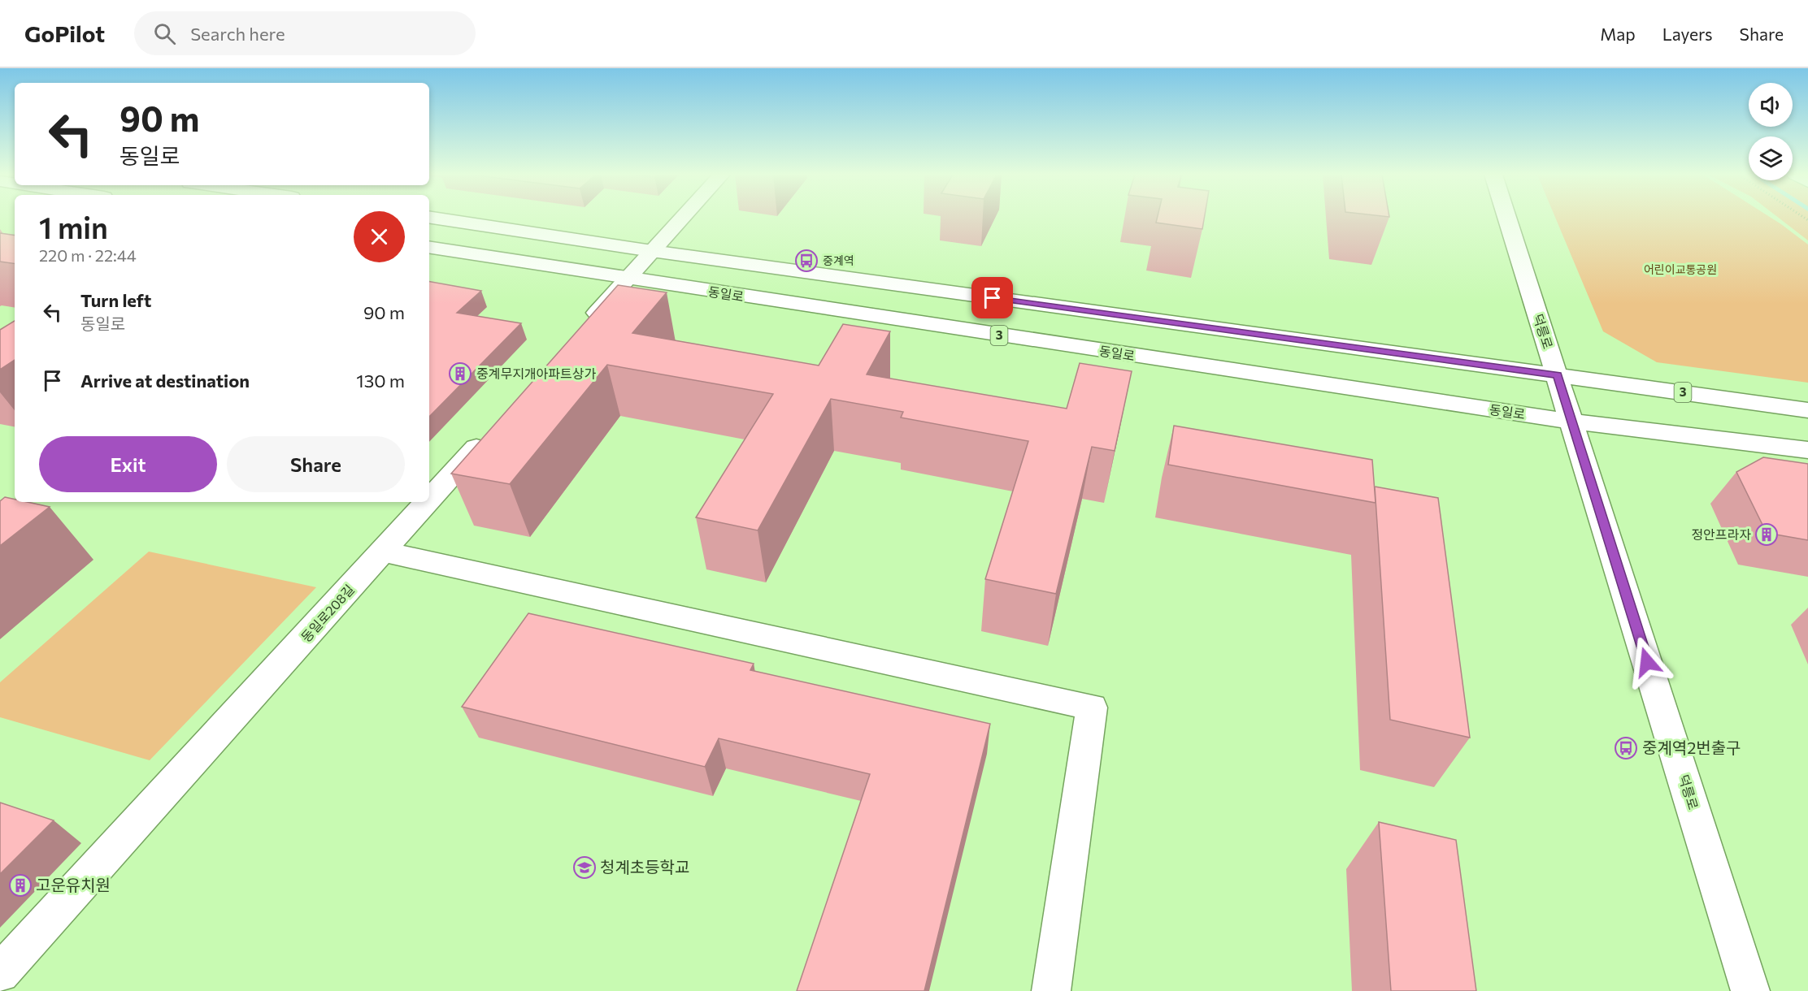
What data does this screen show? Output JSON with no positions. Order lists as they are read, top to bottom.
{
  "streets": {
    "main road": [
      "동일로",
      "덕릉로",
      "3",
      "동일로208길"
    ]
  },
  "crossings": [
    ["동일로", "덕릉로"],
    ["덕릉로", "3"]
  ],
  "parks": ["어린이교통공원"],
  "places": {
    "bus stop": ["중계역", "중계역2번출구"],
    "building": ["중계무지개아파트상가", "정안프라자", "고운유치원"],
    "school or university": ["청계초등학교"]
  },
  "page": {
    "header": "GoPilot",
    "search": "Search here",
    "nav": ["Map", "Layers", "Share"],
    "turn": ["90 m", "동일로"],
    "heading": ["1 min", "220 m · 22:44"],
    "list": [
      {
        "name": "Turn left",
        "note": "동일로",
        "value": "90 m"
      },
      {
        "name": "Arrive at destination",
        "value": "130 m"
      }
    ],
    "buttons": ["Exit", "Share"]
  }
}
